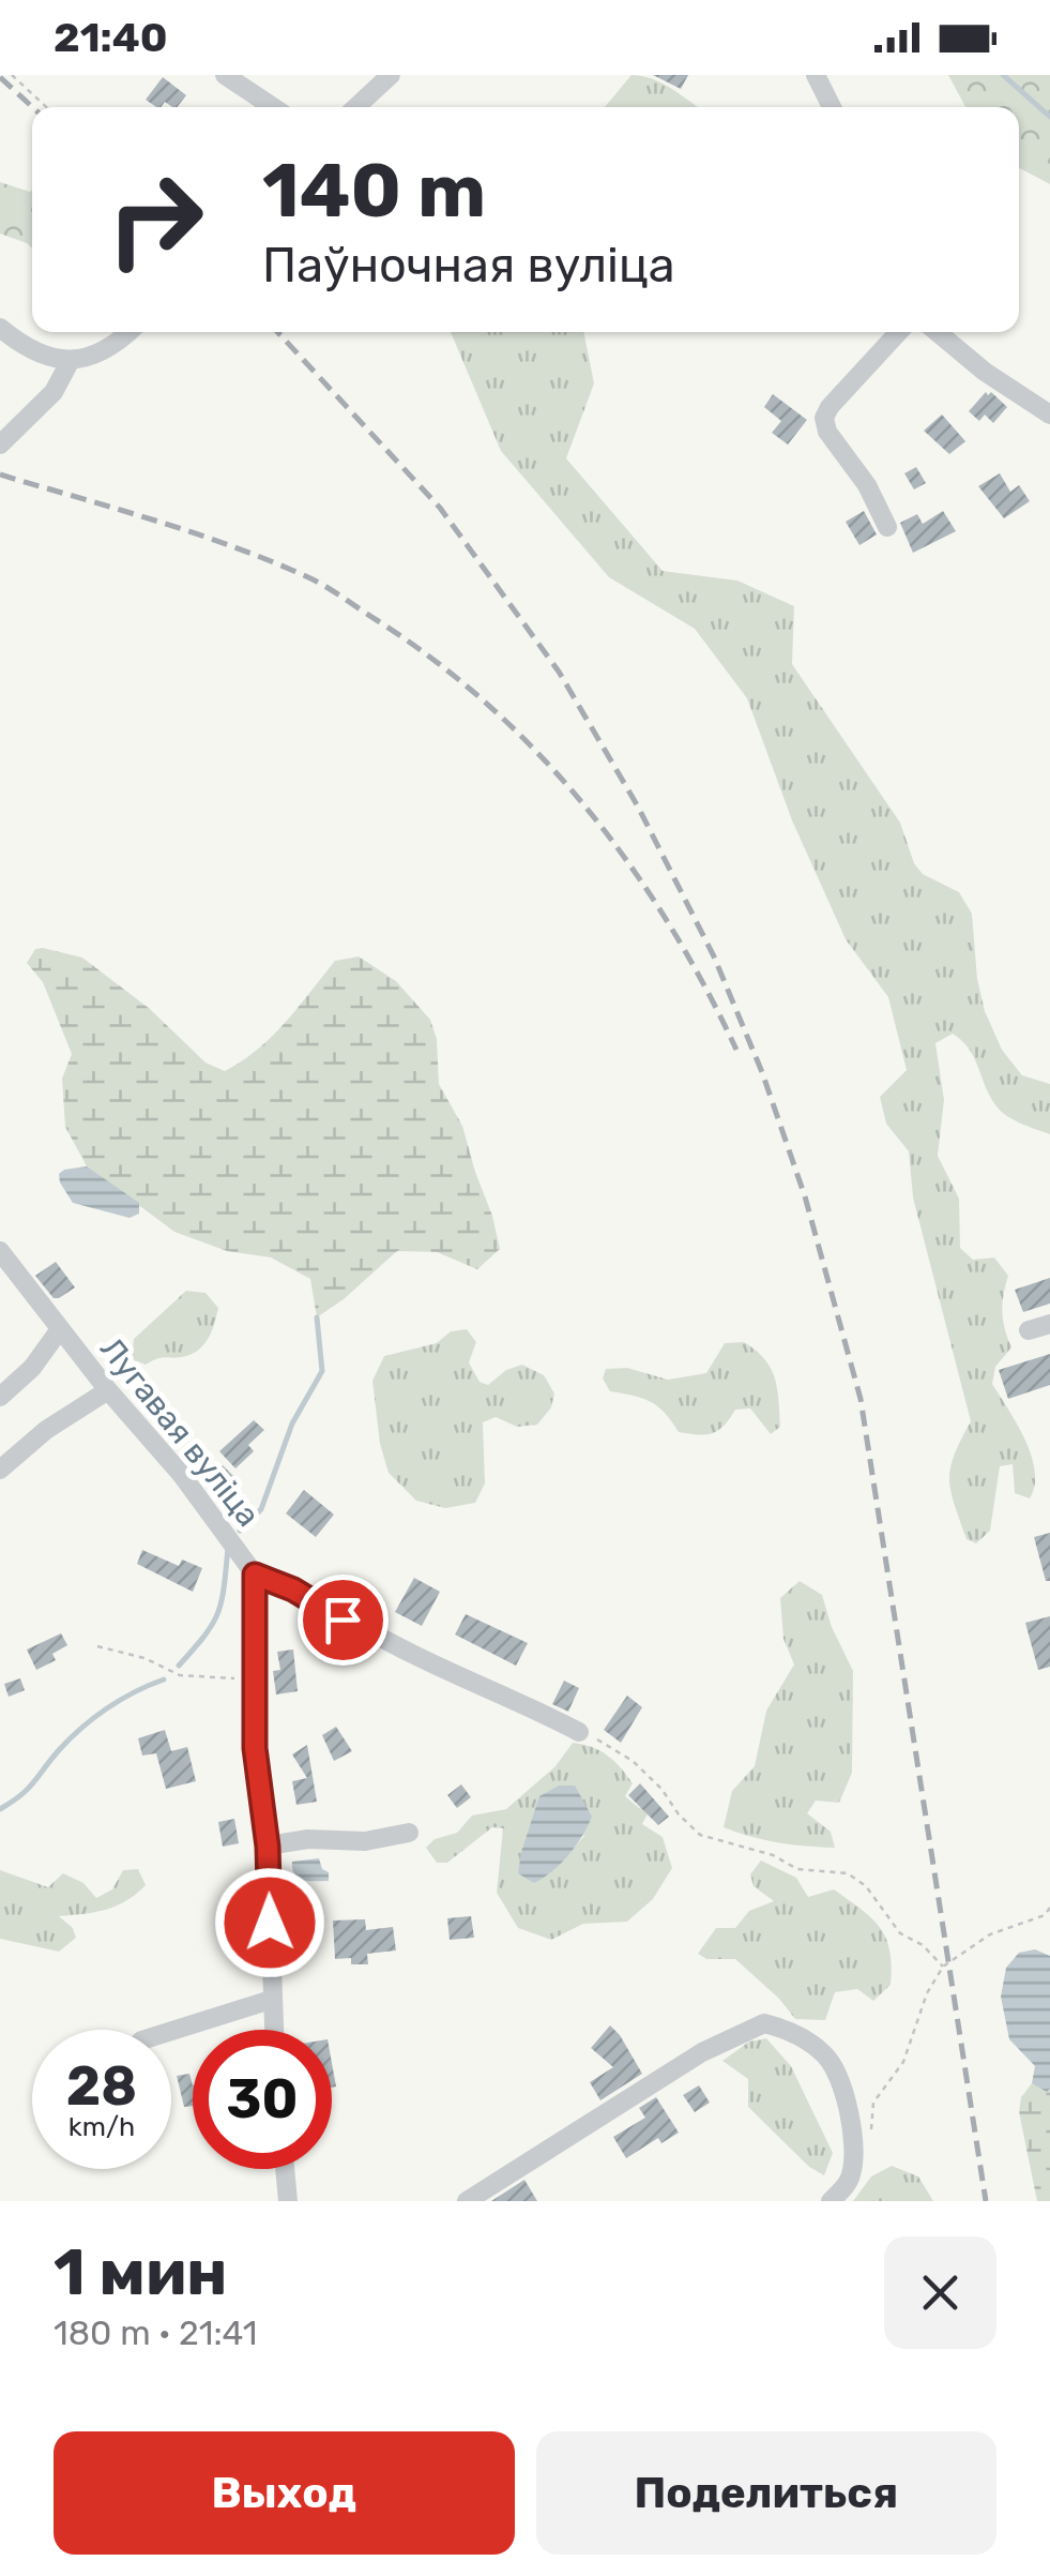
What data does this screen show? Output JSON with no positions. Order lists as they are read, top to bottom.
{
  "streets": {
    "street": ["Лугавая вуліца"]
  },
  "page": {
    "status": "21:40",
    "turn": ["140 m", "Паўночная вуліца"],
    "speed": "28 km/h",
    "limit": "30",
    "heading": ["1 мин", "180 m · 21:41"],
    "buttons": ["Выход", "Поделиться"]
  }
}
